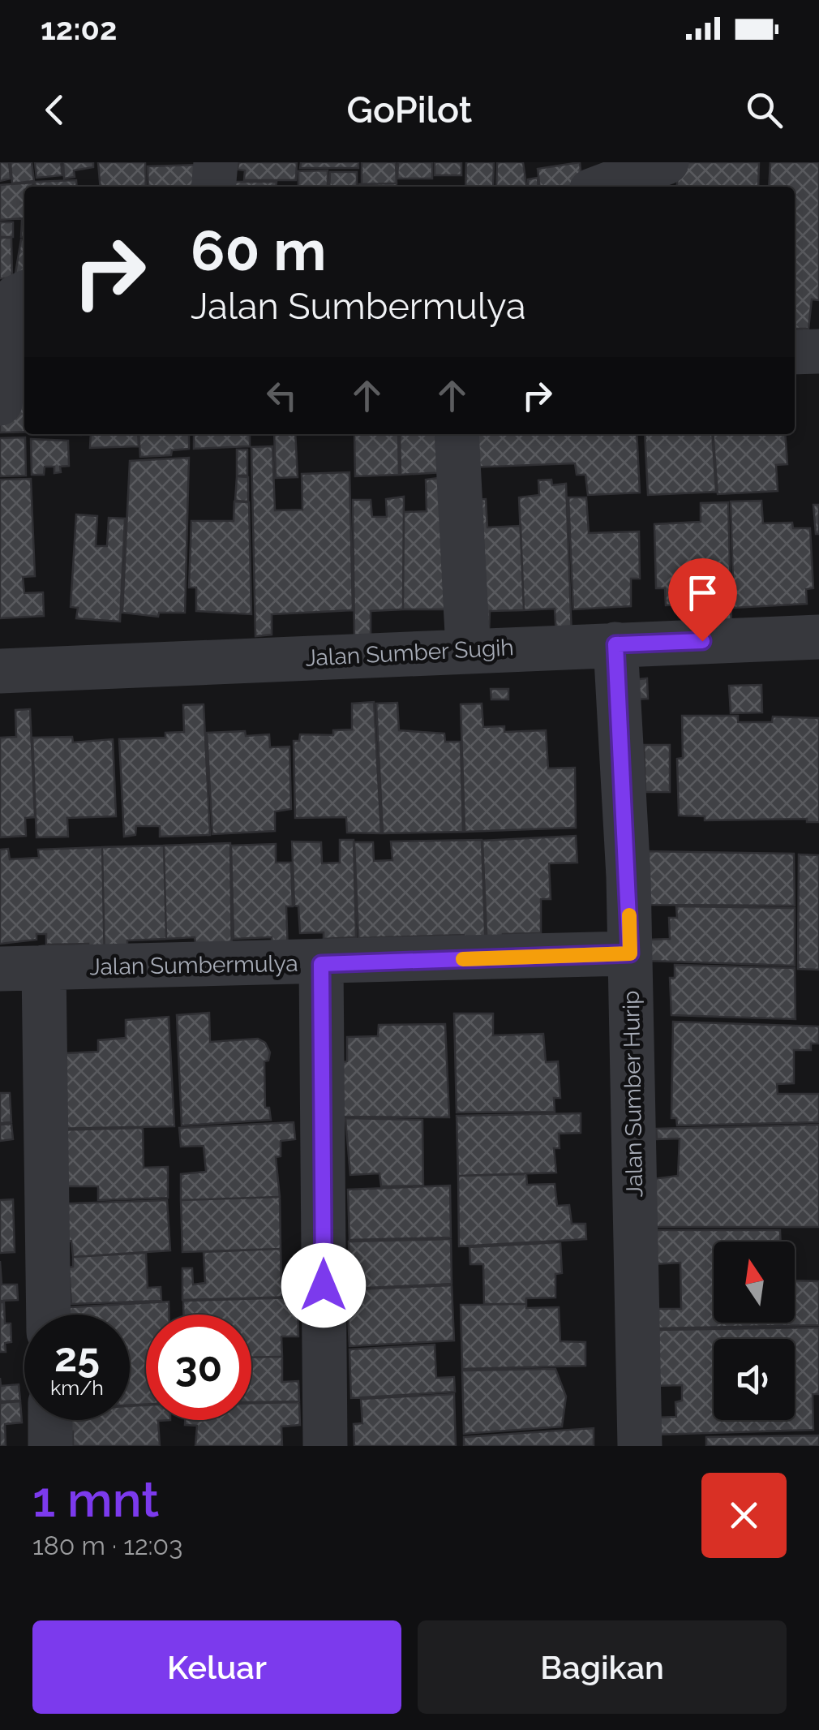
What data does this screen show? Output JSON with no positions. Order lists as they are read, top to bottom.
{
  "streets": {
    "street": ["Jalan Sumber Sugih", "Jalan Sumbermulya", "Jalan Sumber Hurip"]
  },
  "crossings": [
    ["Jalan Sumber Sugih", "Jalan Sumber Hurip"],
    ["Jalan Sumbermulya", "Jalan Sumber Hurip"]
  ],
  "north": "top",
  "page": {
    "status": "12:02",
    "header": "GoPilot",
    "turn": ["60 m", "Jalan Sumbermulya"],
    "speed": "25 km/h",
    "limit": "30",
    "heading": ["1 mnt", "180 m · 12:03"],
    "buttons": ["Keluar", "Bagikan"]
  }
}
